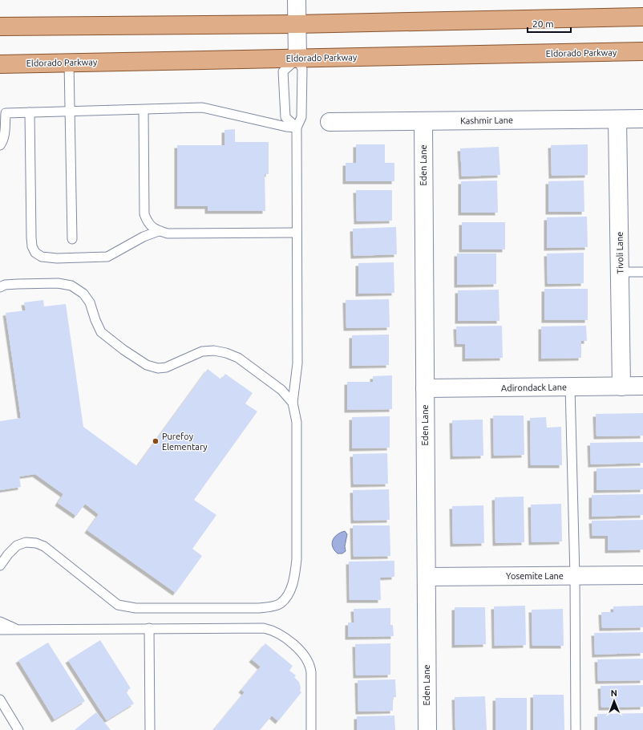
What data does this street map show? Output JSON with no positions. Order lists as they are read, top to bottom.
{
  "streets": {
    "main road": ["Eldorado Parkway"],
    "street": [
      "Kashmir Lane",
      "Eden Lane",
      "Tivoli Lane",
      "Adirondack Lane",
      "Yosemite Lane"
    ]
  },
  "crossings": [
    ["Kashmir Lane", "Eden Lane"],
    ["Kashmir Lane", "Tivoli Lane"],
    ["Eden Lane", "Adirondack Lane"],
    ["Eden Lane", "Yosemite Lane"],
    ["Tivoli Lane", "Adirondack Lane"]
  ],
  "places": ["Purefoy Elementary"],
  "scale_bar": "20 m",
  "north": "top"
}
